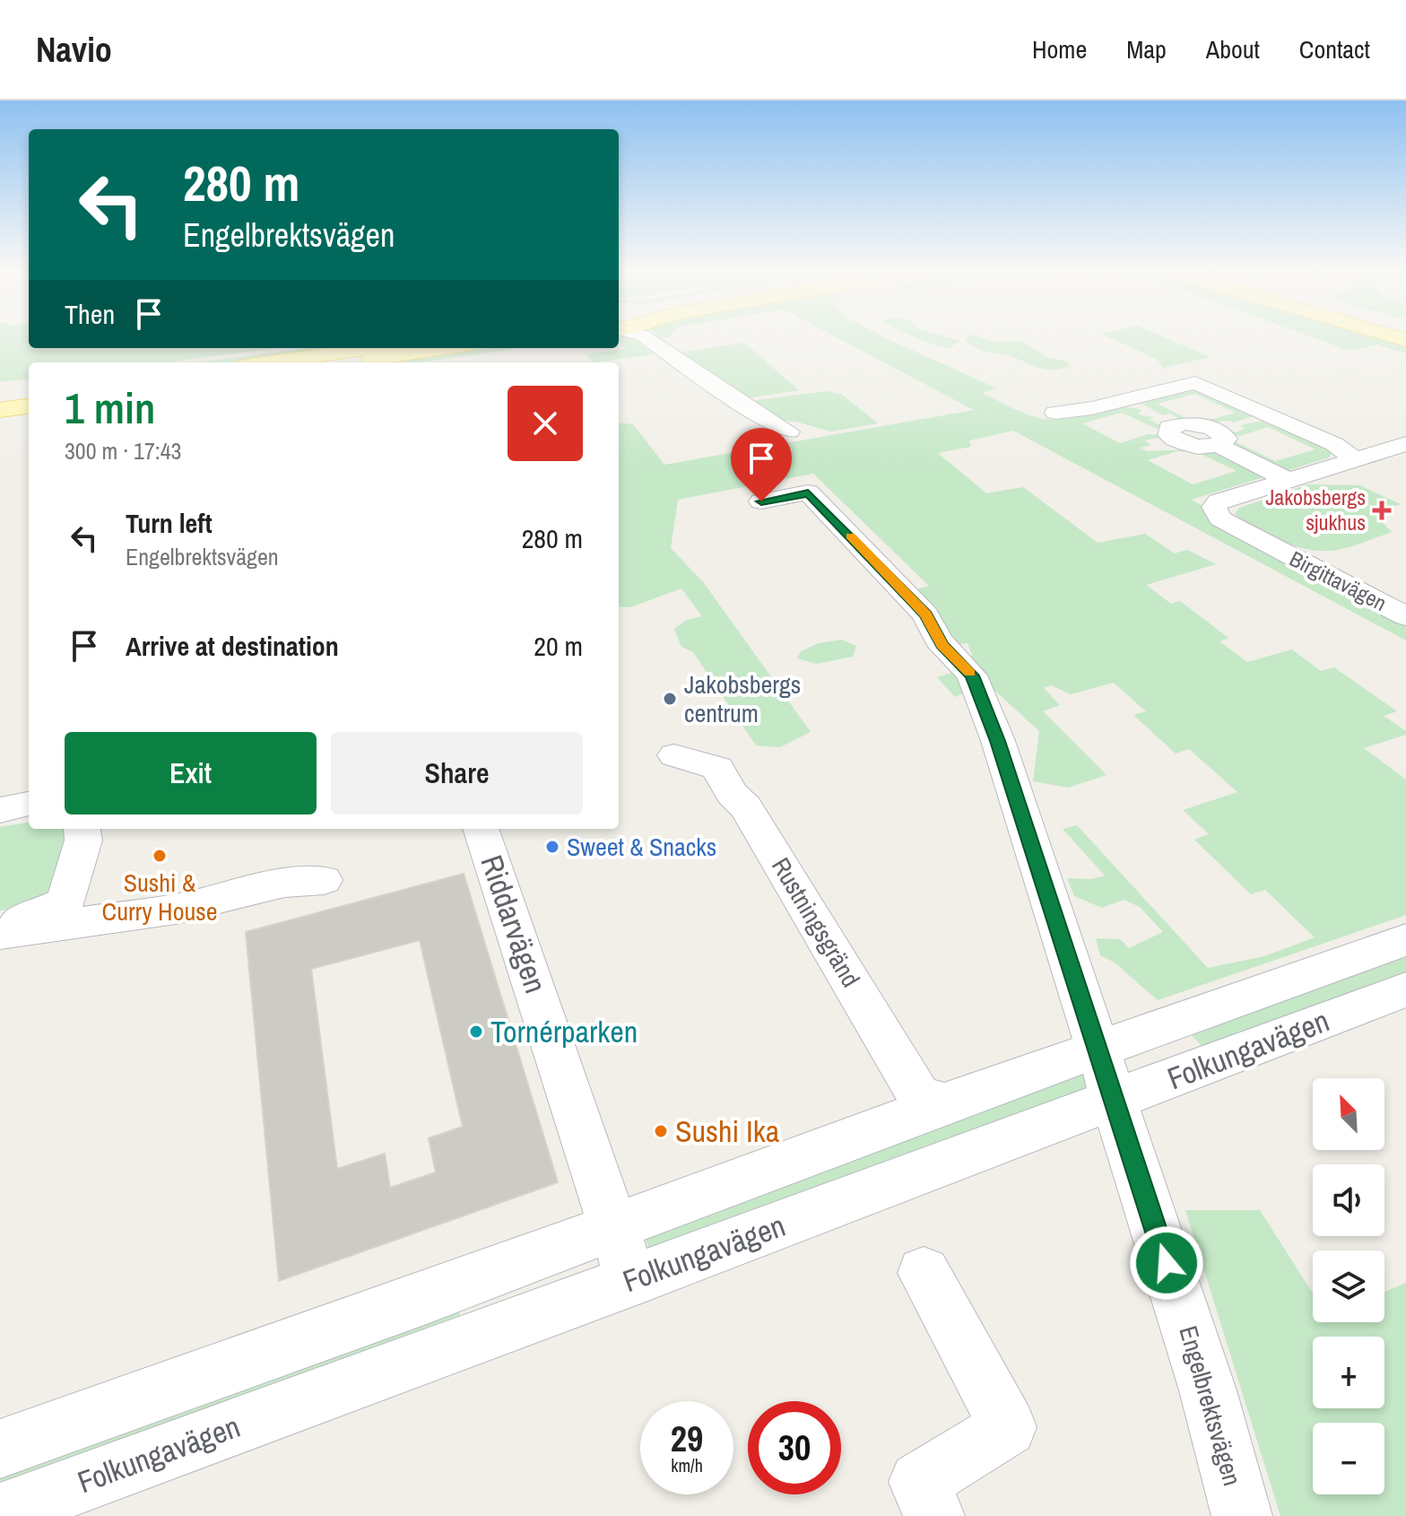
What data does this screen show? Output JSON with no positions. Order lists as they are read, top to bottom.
{
  "streets": {
    "street": [
      "Birgittavägen",
      "Rustningsgränd",
      "Riddarvägen",
      "Folkungavägen",
      "Engelbrektsvägen"
    ]
  },
  "crossings": [
    ["Rustningsgränd", "Folkungavägen"],
    ["Riddarvägen", "Folkungavägen"],
    ["Folkungavägen", "Engelbrektsvägen"]
  ],
  "places": {
    "health": ["Jakobsbergs sjukhus"],
    "other": [
      "Jakobsbergs centrum",
      "Sweet & Snacks",
      "Sushi & Curry House",
      "Tornérparken",
      "Sushi Ika"
    ]
  },
  "north": "top left",
  "page": {
    "header": "Navio",
    "nav": [
      "Home",
      "Map",
      "About",
      "Contact"
    ],
    "turn": ["280 m", "Engelbrektsvägen"],
    "then": "Then",
    "heading": ["1 min", "300 m · 17:43"],
    "list": [
      {
        "name": "Turn left",
        "note": "Engelbrektsvägen",
        "value": "280 m"
      },
      {
        "name": "Arrive at destination",
        "value": "20 m"
      }
    ],
    "buttons": ["Exit", "Share"],
    "map_buttons": ["+", "−"],
    "speed": "29 km/h",
    "limit": "30"
  }
}
